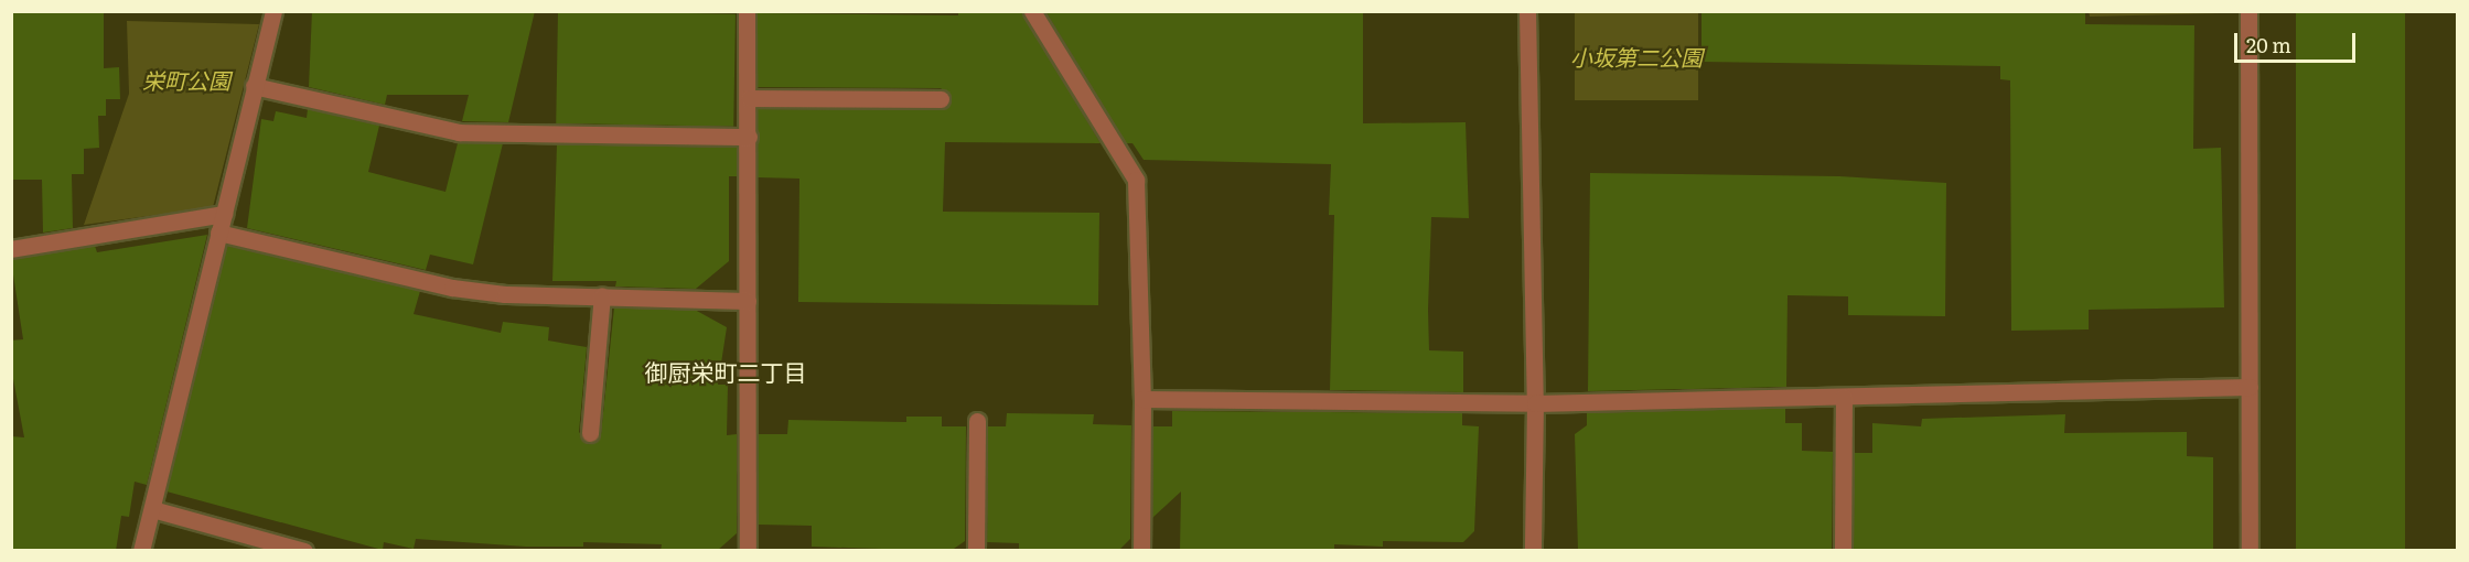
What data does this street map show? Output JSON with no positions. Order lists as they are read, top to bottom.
{
  "districts": ["御厨栄町二丁目"],
  "parks": ["小坂第二公園", "栄町公園"],
  "scale_bar": "20 m"
}
